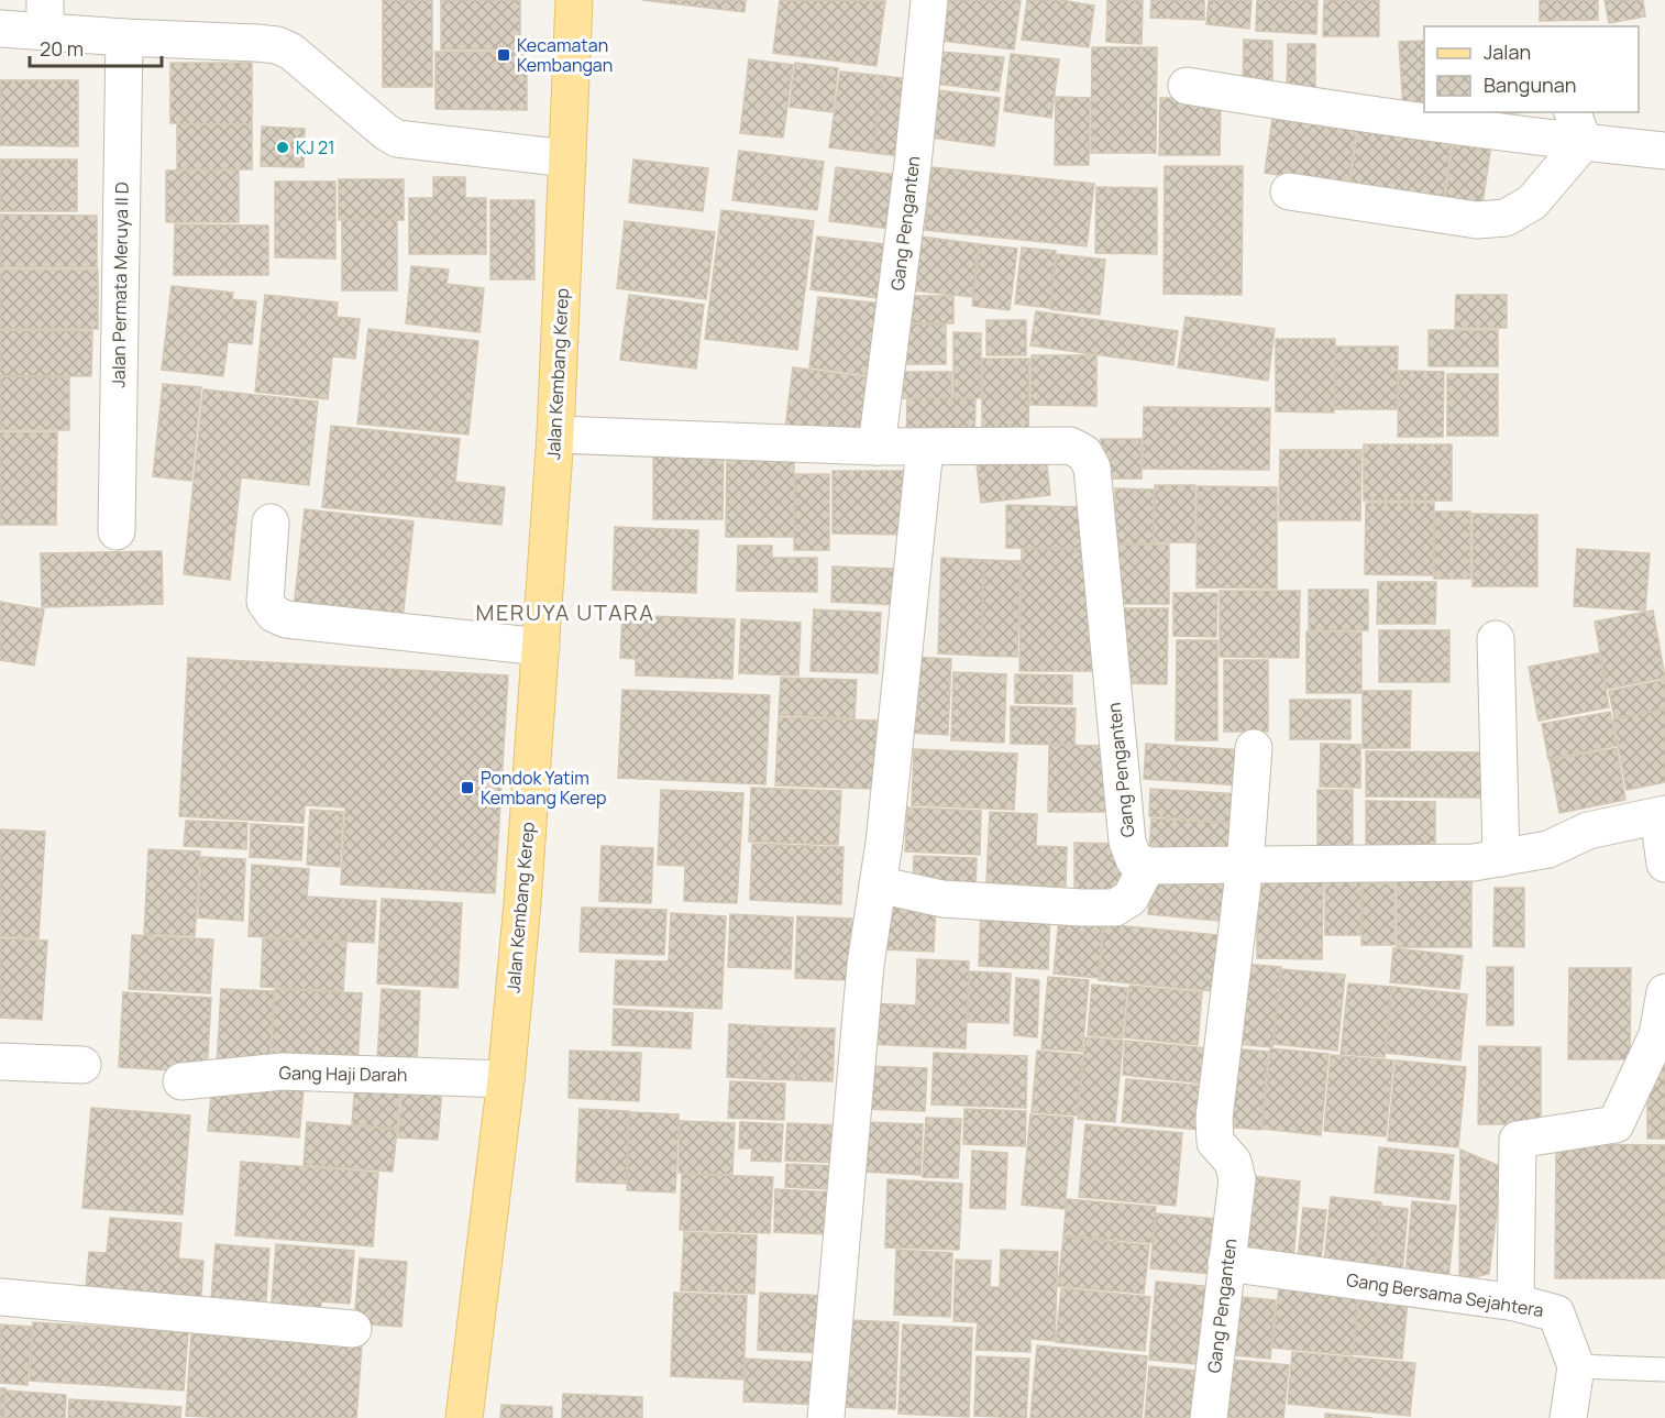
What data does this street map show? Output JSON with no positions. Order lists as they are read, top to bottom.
{
  "streets": {
    "main road": ["Jalan Kembang Kerep"],
    "street": [
      "Gang Penganten",
      "Jalan Permata Meruya II D",
      "Gang Haji Darah",
      "Gang Bersama Sejahtera"
    ]
  },
  "crossings": [
    ["Gang Penganten", "Jalan Kembang Kerep"],
    ["Gang Penganten", "Gang Bersama Sejahtera"],
    ["Jalan Kembang Kerep", "Gang Haji Darah"]
  ],
  "districts": ["MERUYA UTARA"],
  "places": {
    "transit": ["Kecamatan Kembangan", "Pondok Yatim Kembang Kerep"],
    "other": ["KJ 21"]
  },
  "legend": ["Jalan", "Bangunan"],
  "scale_bar": "20 m"
}
